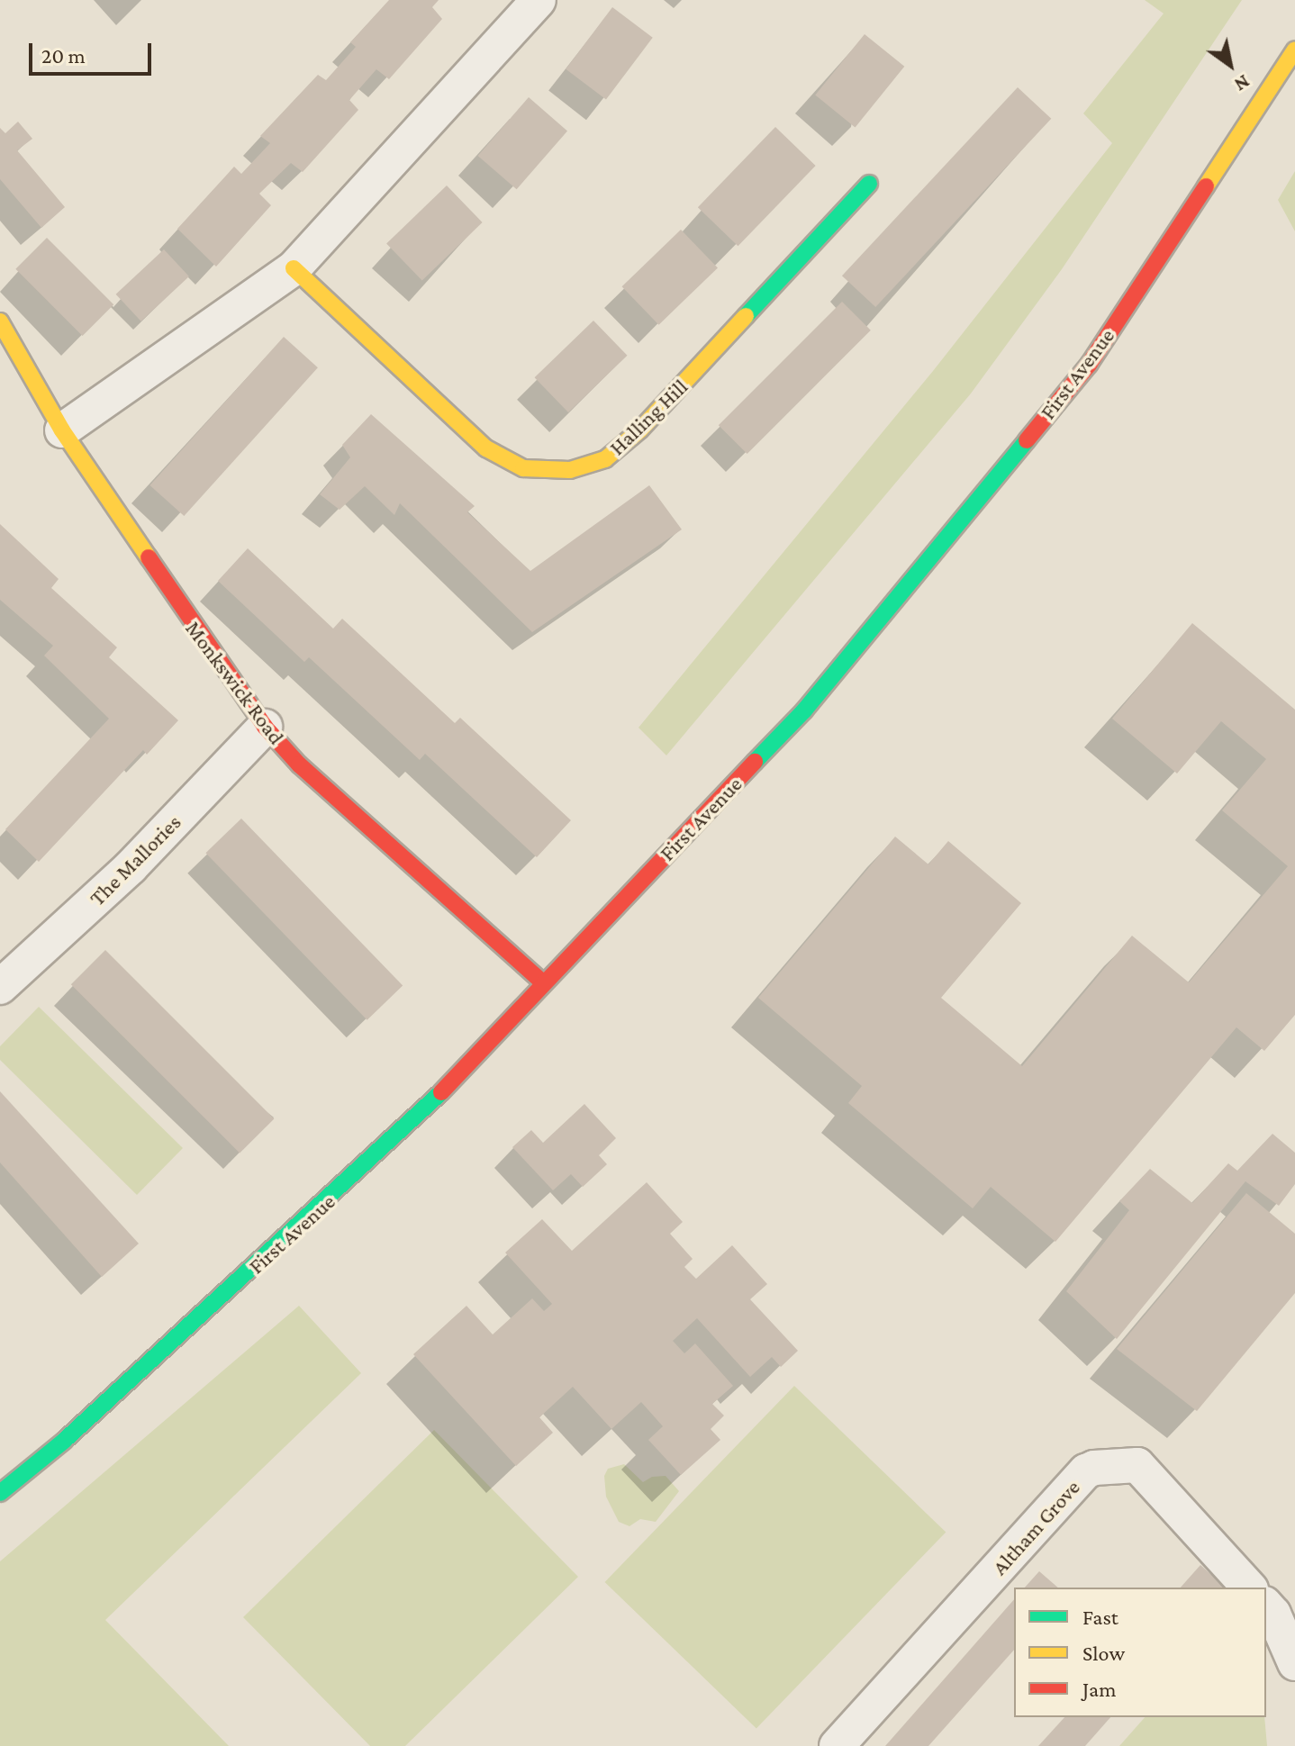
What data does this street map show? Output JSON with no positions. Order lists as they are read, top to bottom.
{
  "streets": {
    "street": [
      "First Avenue",
      "Halling Hill",
      "Monkswick Road",
      "The Mallories",
      "Altham Grove"
    ]
  },
  "crossings": [
    ["First Avenue", "Monkswick Road"],
    ["Monkswick Road", "The Mallories"]
  ],
  "legend": ["Fast", "Slow", "Jam"],
  "scale_bar": "20 m",
  "north": "bottom right"
}
